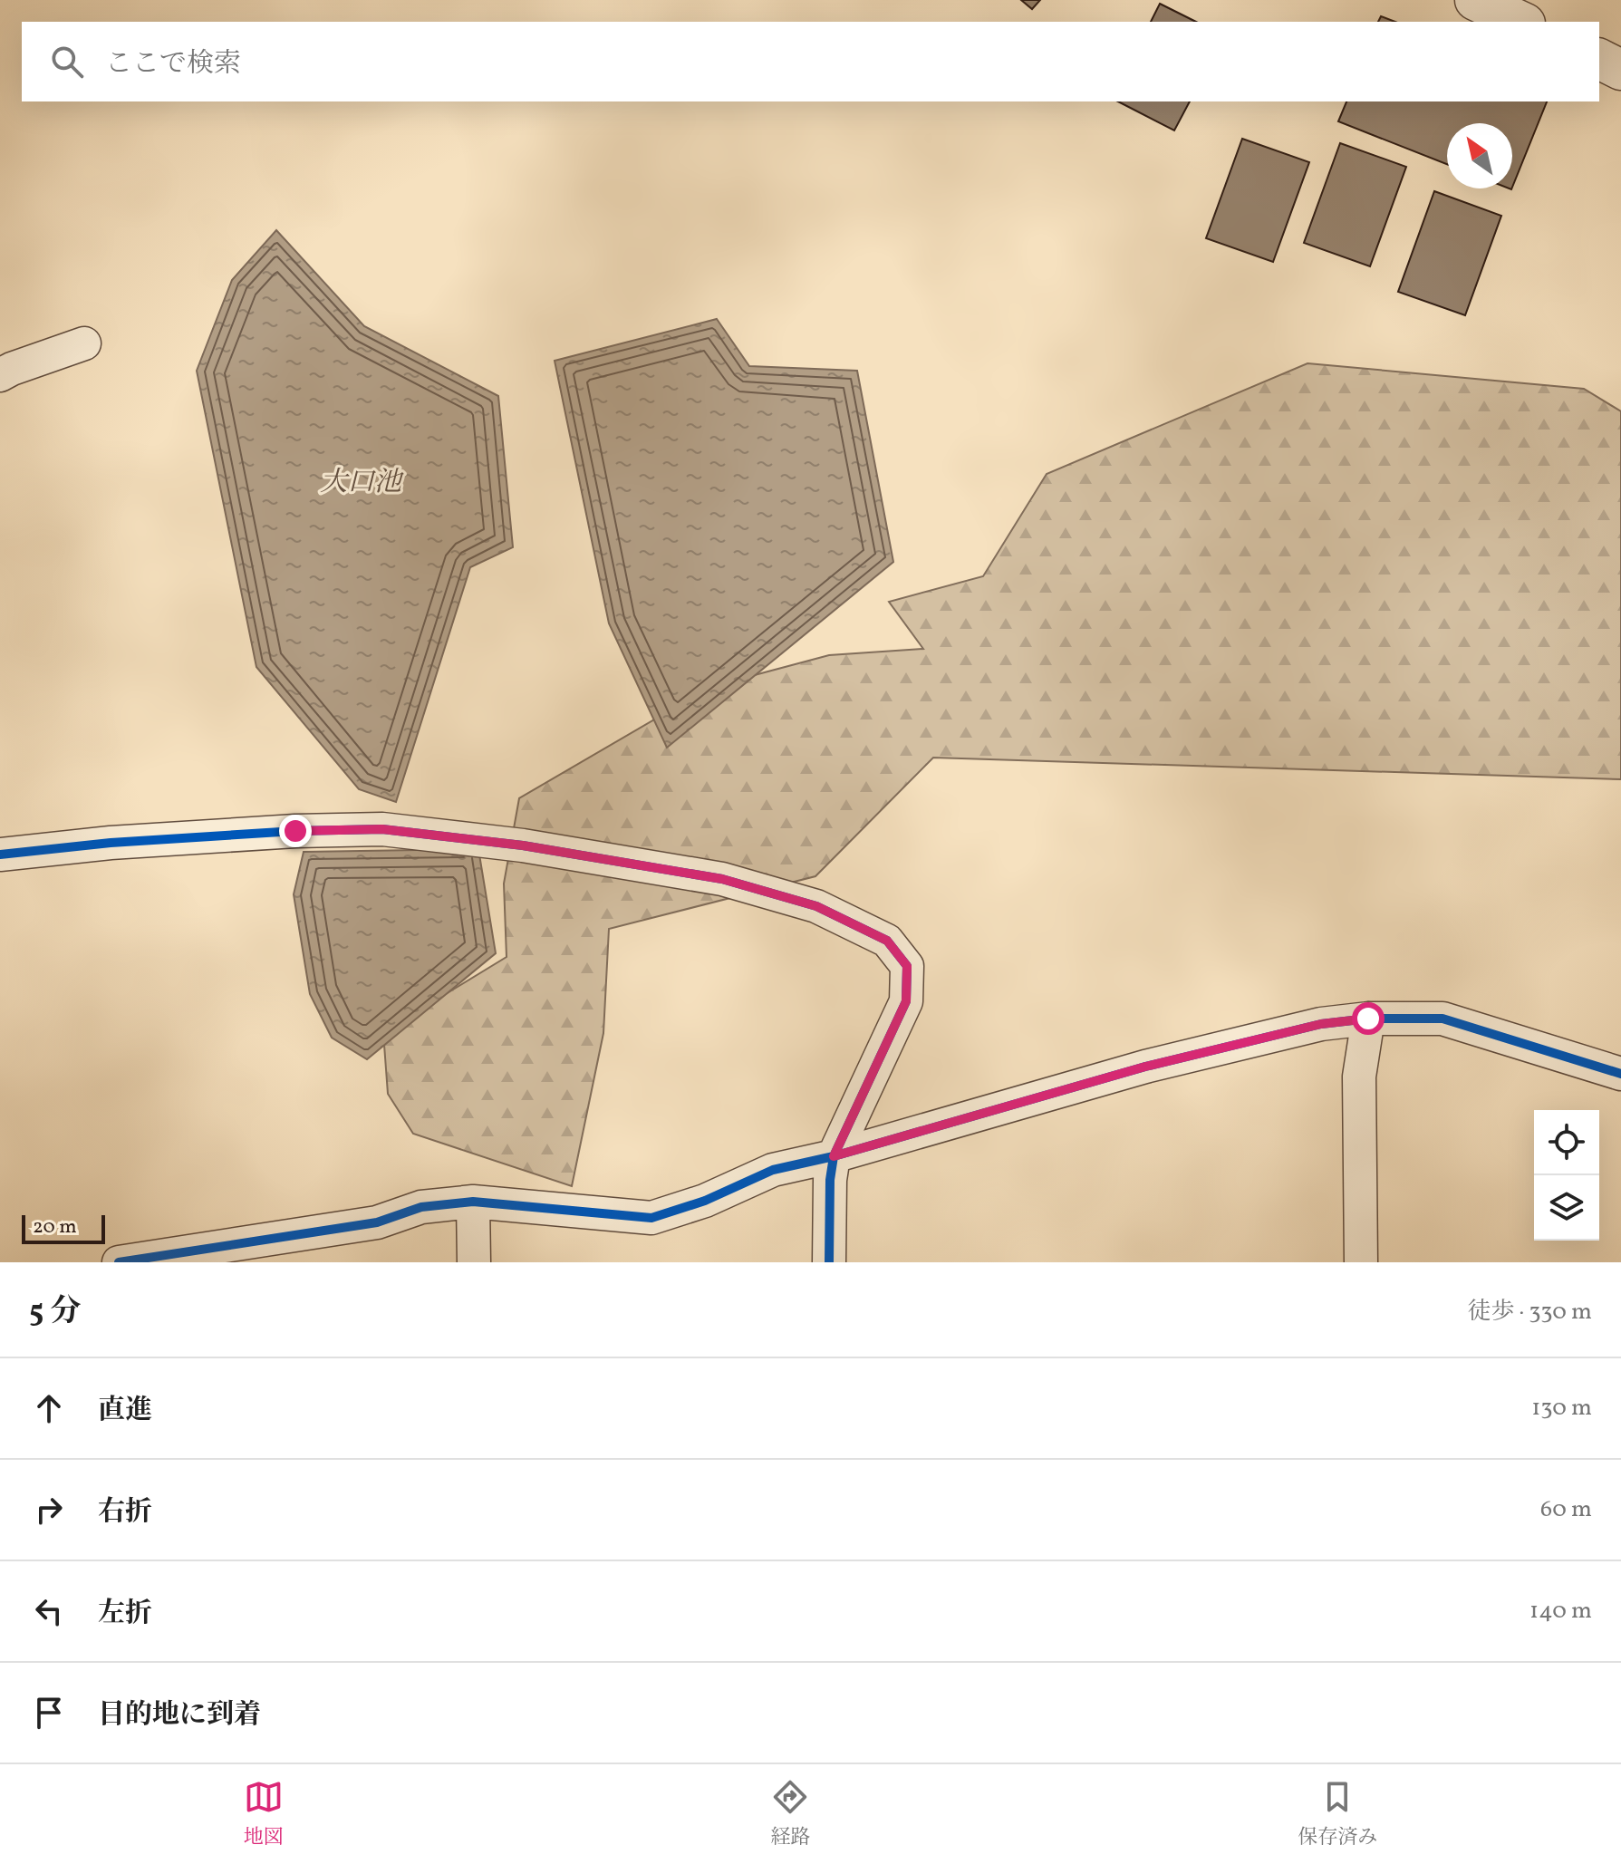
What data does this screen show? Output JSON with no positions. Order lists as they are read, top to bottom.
{
  "water": ["大口池"],
  "scale_bar": "20 m",
  "north": "top left",
  "page": {
    "search": "ここで検索",
    "scale": "20 m",
    "heading": ["5 分", "徒歩 · 330 m"],
    "list": [
      ["直進", "130 m"],
      ["右折", "60 m"],
      ["左折", "140 m"],
      "目的地に到着"
    ],
    "nav": ["地図", "経路", "保存済み"]
  }
}
